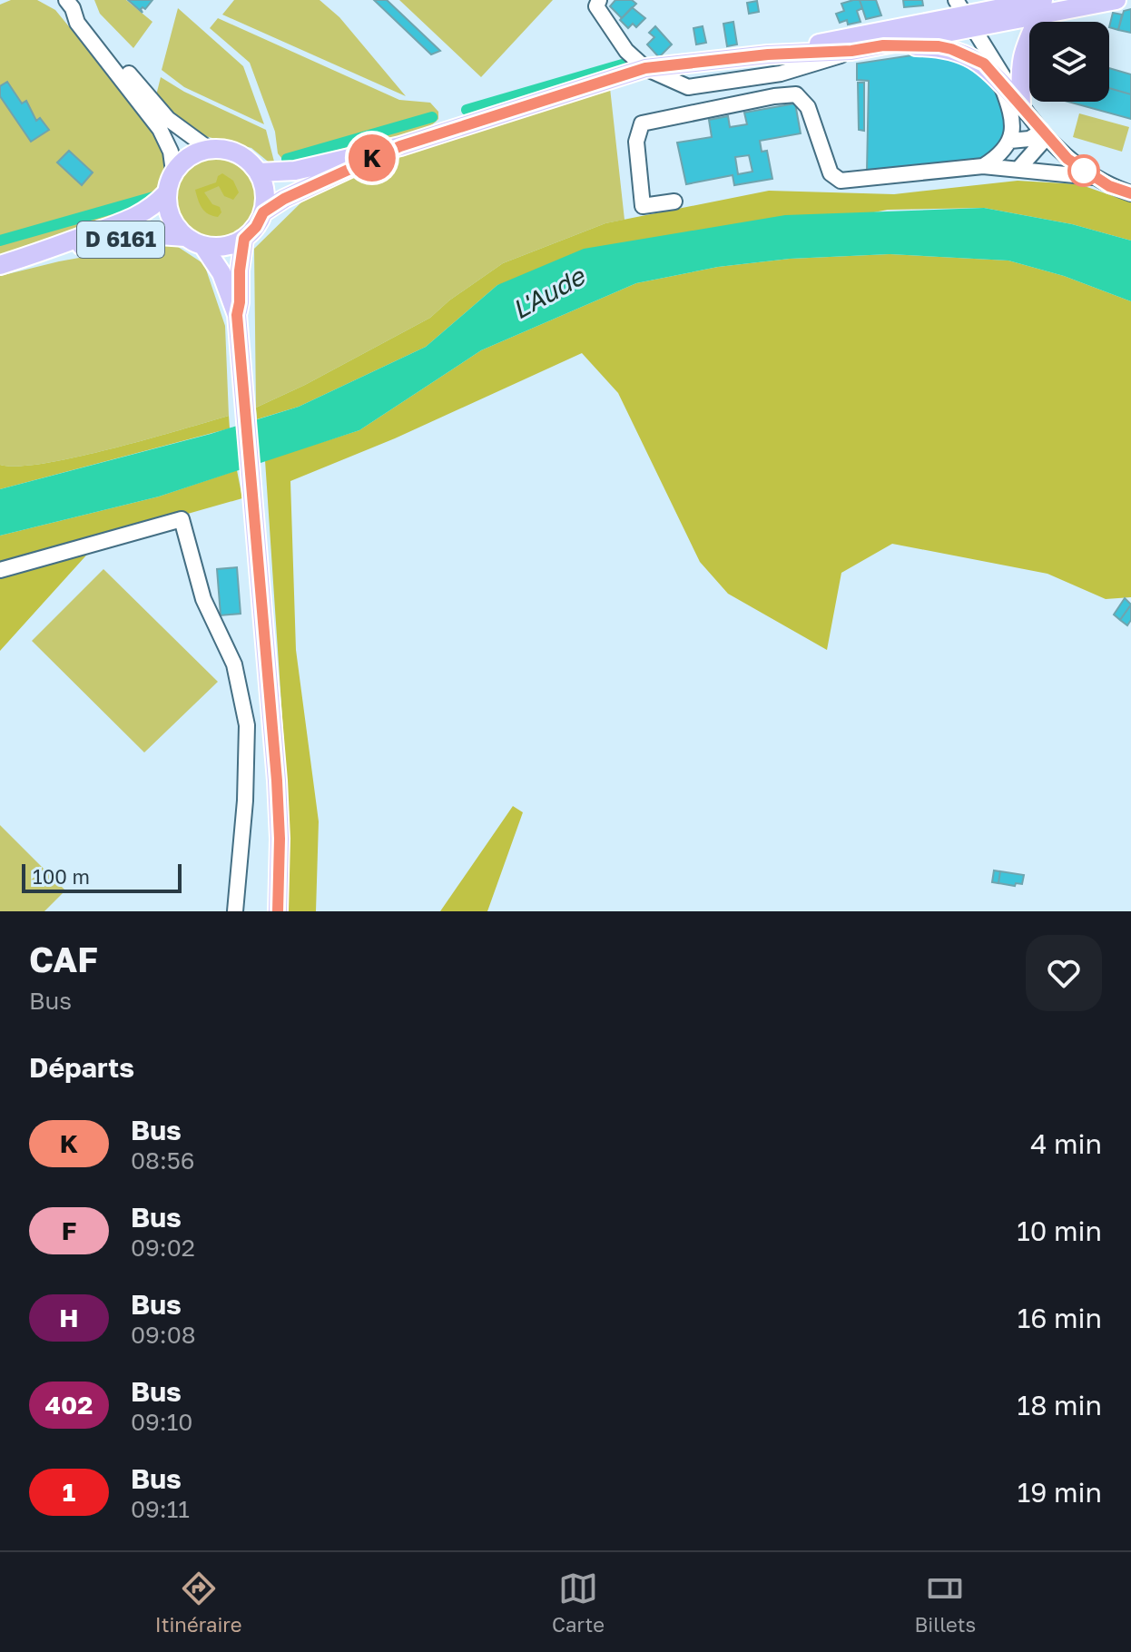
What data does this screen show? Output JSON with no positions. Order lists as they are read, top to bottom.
{
  "streets": {
    "main road": ["D 6161"]
  },
  "water": ["L'Aude"],
  "lines": ["bus line K"],
  "scale_bar": "100 m",
  "page": {
    "on_map": "K",
    "scale": "100 m",
    "heading": [
      ["CAF", "Bus"],
      "Départs"
    ],
    "list": [
      {
        "mark": "K",
        "name": "Bus",
        "note": "08:56",
        "value": "4 min"
      },
      {
        "mark": "F",
        "name": "Bus",
        "note": "09:02",
        "value": "10 min"
      },
      {
        "mark": "H",
        "name": "Bus",
        "note": "09:08",
        "value": "16 min"
      },
      {
        "mark": "402",
        "name": "Bus",
        "note": "09:10",
        "value": "18 min"
      },
      {
        "mark": "1",
        "name": "Bus",
        "note": "09:11",
        "value": "19 min"
      }
    ],
    "tabs": ["Itinéraire", "Carte", "Billets"]
  }
}
